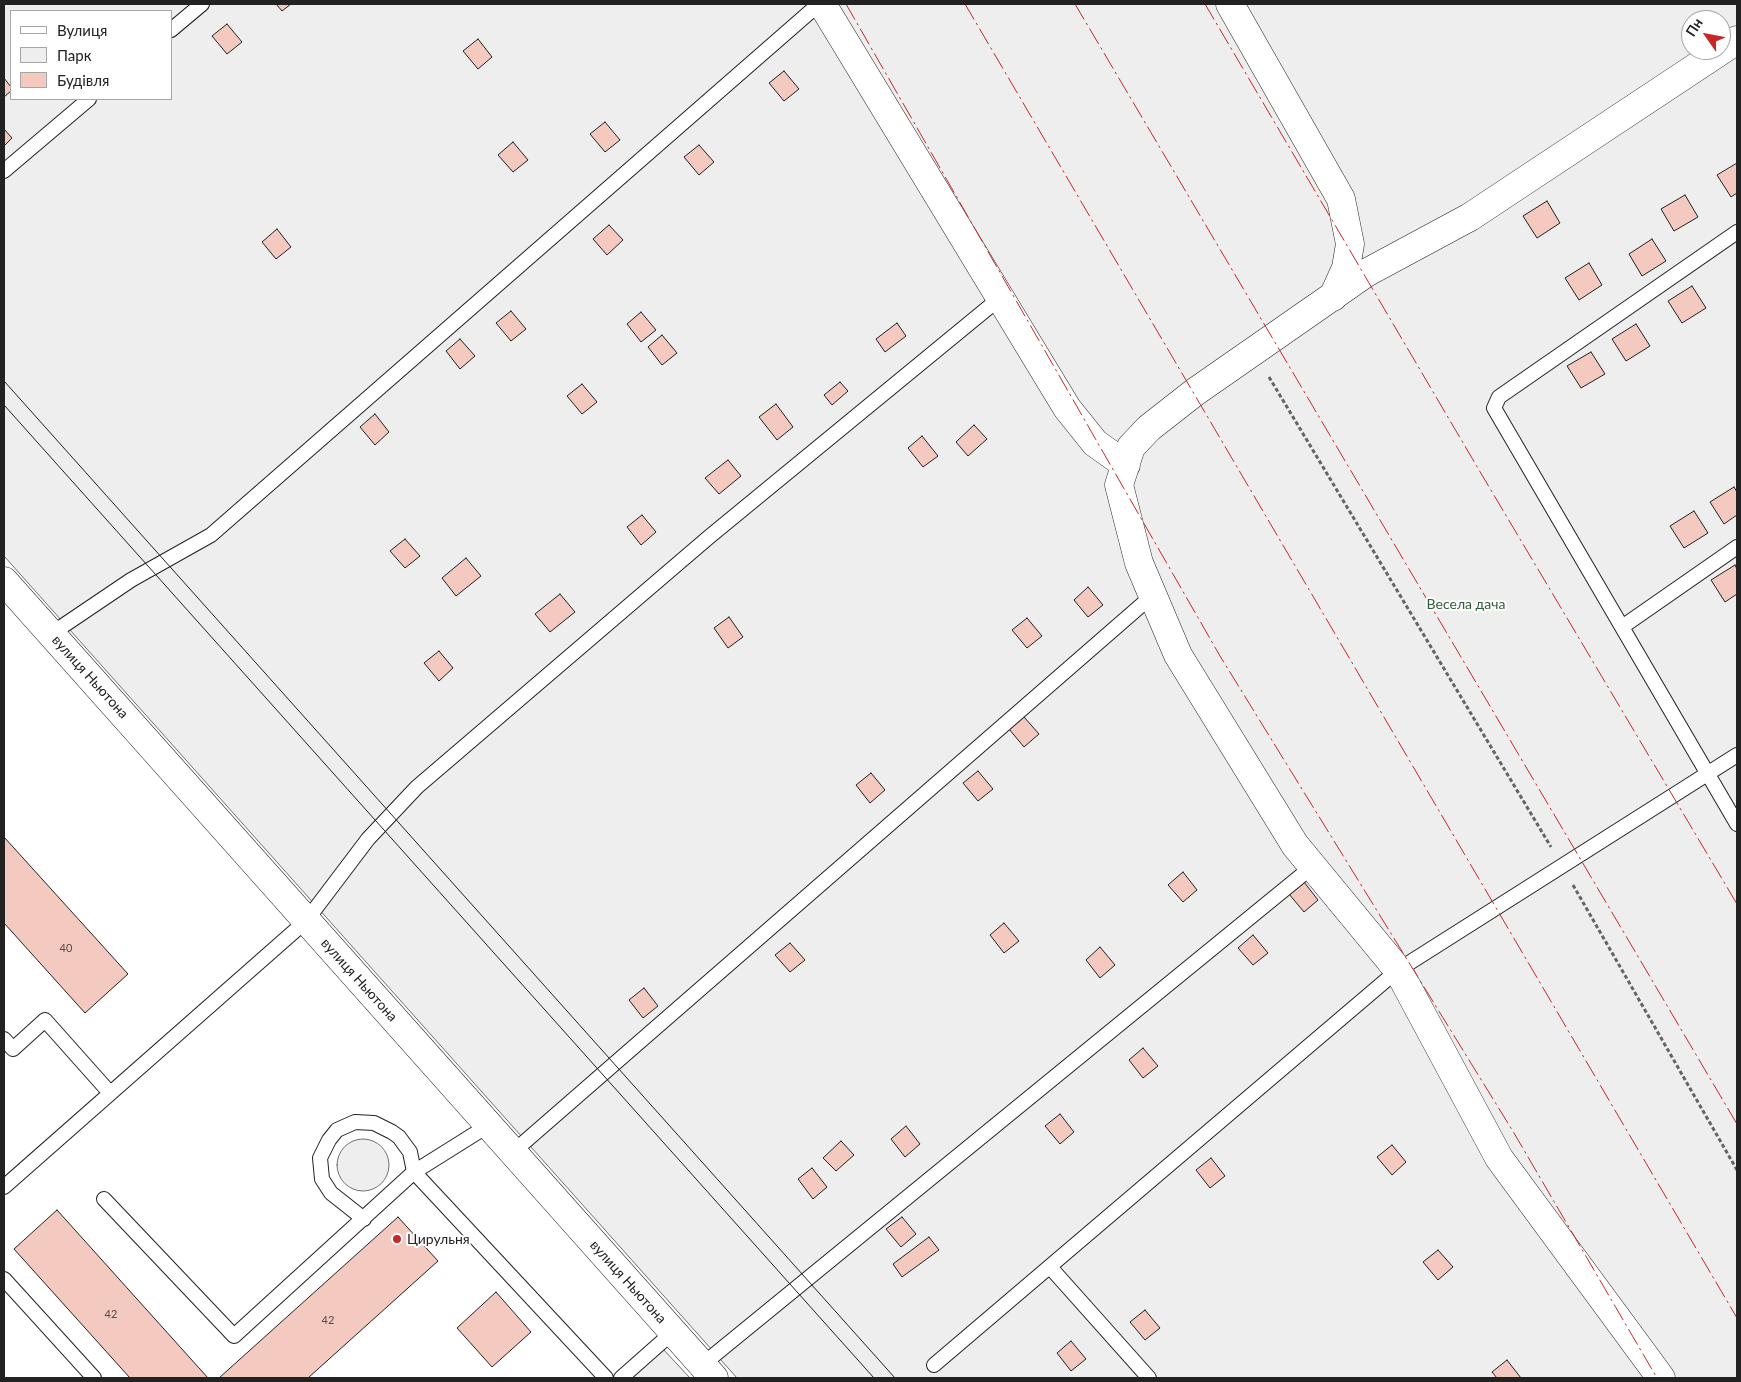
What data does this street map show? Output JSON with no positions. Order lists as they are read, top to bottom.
{
  "streets": {
    "street": ["вулиця Ньютона"]
  },
  "parks": ["Весела дача"],
  "places": ["Цирульня"],
  "house_numbers": ["40", "42", "42"],
  "legend": ["Вулиця", "Парк", "Будівля"],
  "north": "top left"
}
